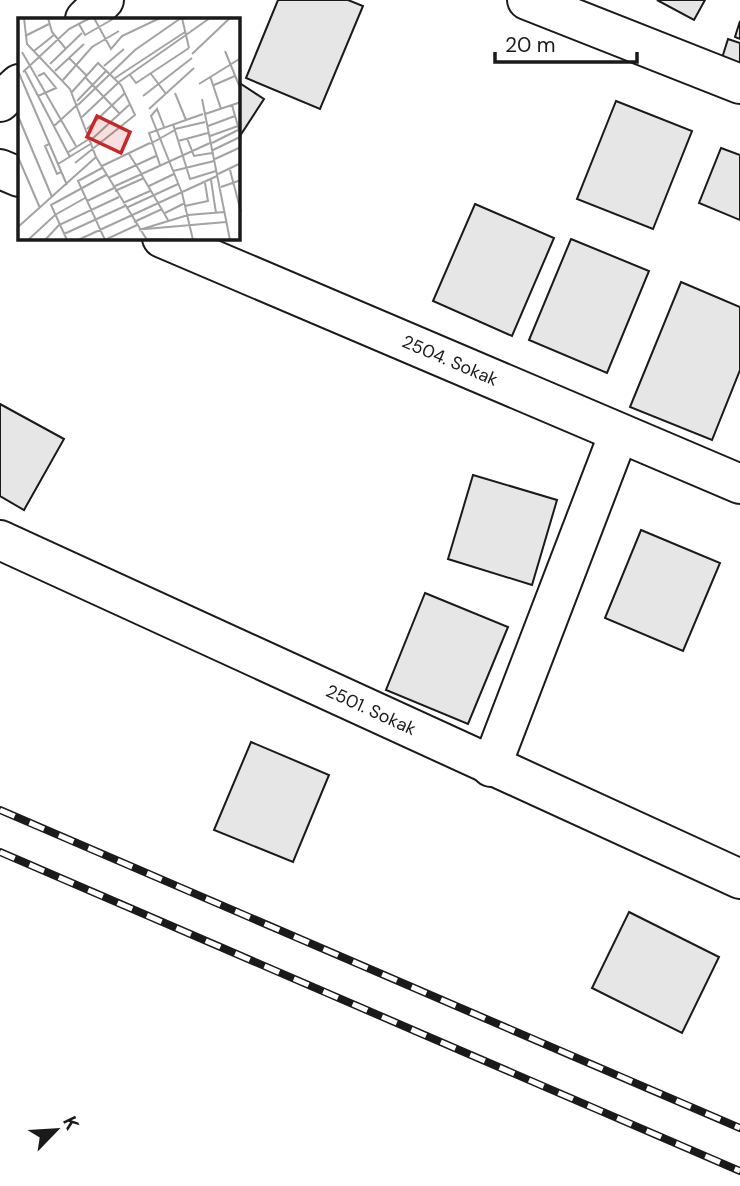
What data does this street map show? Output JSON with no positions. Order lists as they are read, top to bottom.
{
  "streets": {
    "street": ["2504. Sokak", "2501. Sokak"]
  },
  "scale_bar": "20 m",
  "north": "top right"
}
